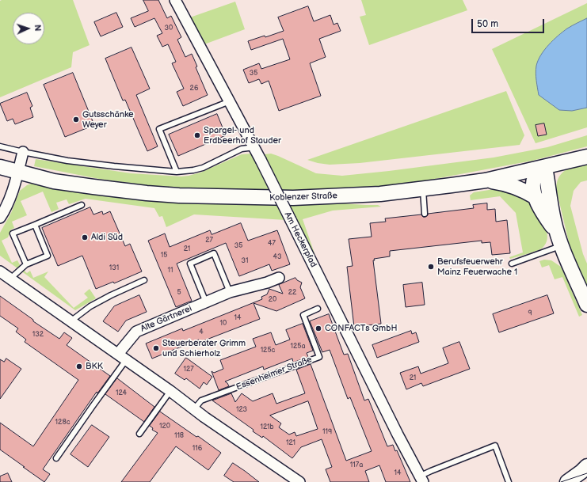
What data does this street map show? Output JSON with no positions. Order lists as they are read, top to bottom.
{
  "streets": {
    "main road": ["Koblenzer Straße"],
    "street": ["Am Heckerpfad", "Alte Gärtnerei"],
    "lane": ["Essenheimer Straße"]
  },
  "places": [
    "Gutsschänke Weyer",
    "Spargel- und Erdbeerhof Stauder",
    "Aldi Süd",
    "Berufsfeuerwehr Mainz Feuerwache 1",
    "CONFACTs GmbH",
    "Steuerberater Grimm und Schierholz",
    "BKK"
  ],
  "house_numbers": [
    "30",
    "35",
    "26",
    "27",
    "47",
    "35",
    "21",
    "15",
    "43",
    "31",
    "131",
    "11",
    "5",
    "22",
    "20",
    "9",
    "14",
    "10",
    "4",
    "132",
    "125a",
    "125c",
    "127",
    "21",
    "124",
    "123",
    "128c",
    "120",
    "121b",
    "119",
    "118",
    "121",
    "116",
    "117a",
    "14"
  ],
  "scale_bar": "50 m",
  "north": "right"
}
